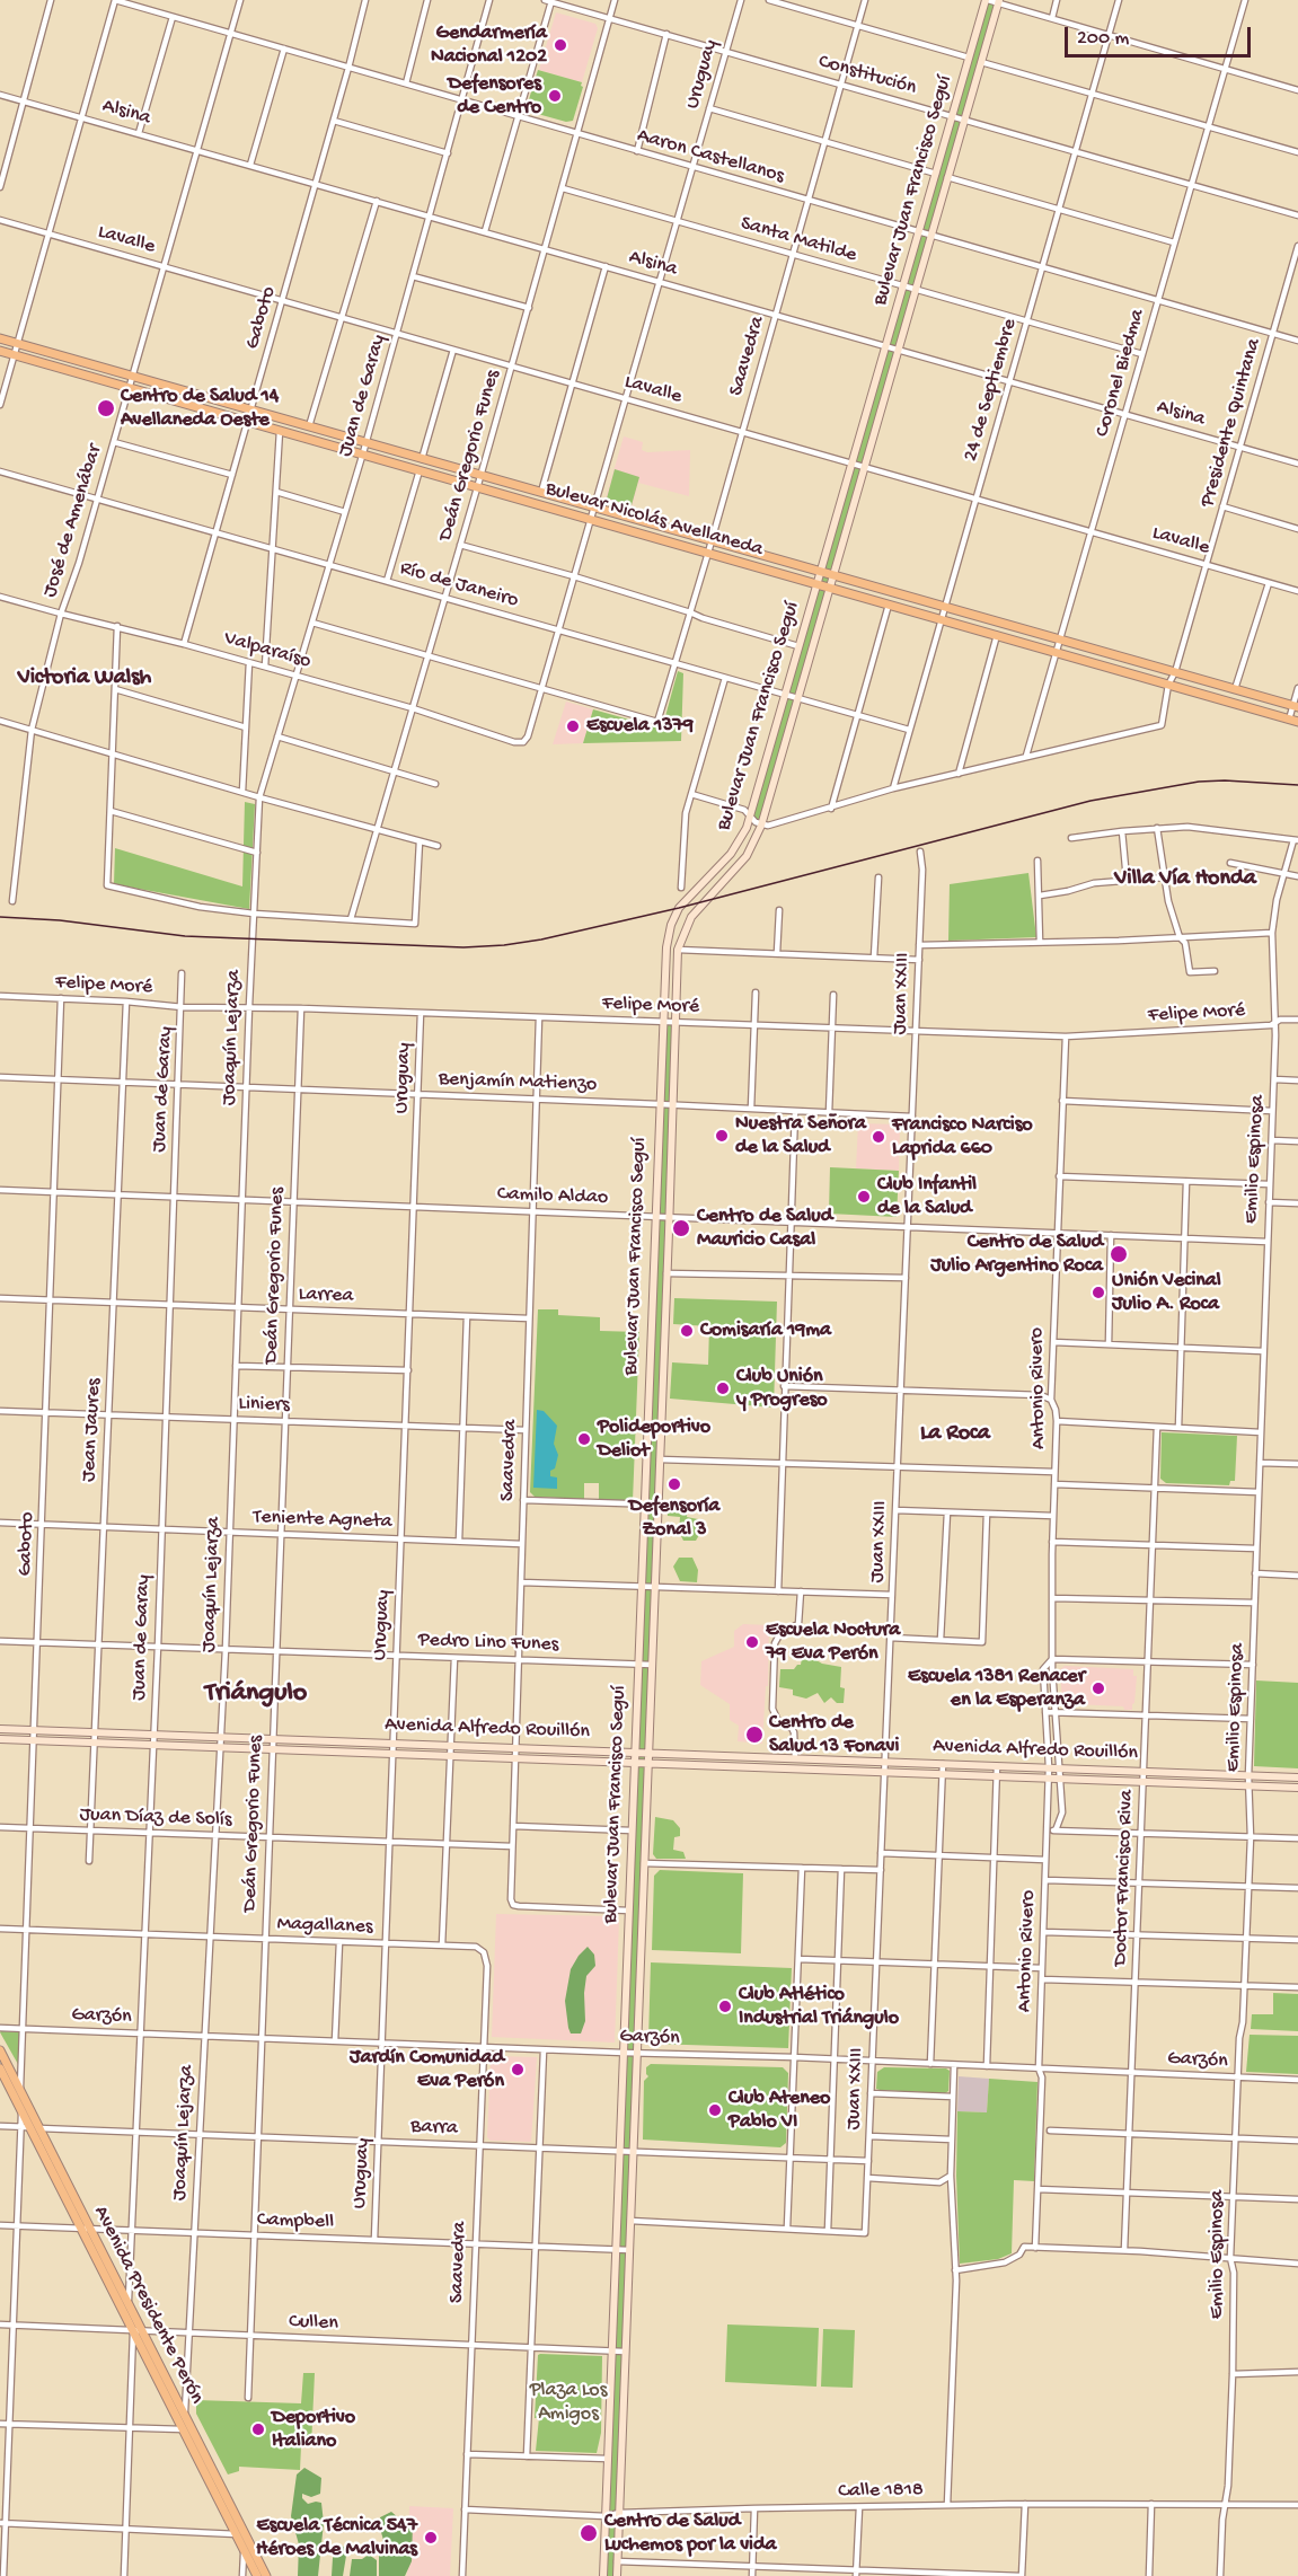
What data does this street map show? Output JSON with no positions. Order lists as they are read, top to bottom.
{
  "streets": {
    "main road": [
      "Bulevar Juan Francisco Seguí",
      "Bulevar Nicolás Avellaneda",
      "Avenida Alfredo Rouillón",
      "Avenida Presidente Perón"
    ],
    "street": [
      "Uruguay",
      "Constitución",
      "Alsina",
      "Aaron Castellanos",
      "Lavalle",
      "Santa Matilde",
      "Gaboto",
      "Saavedra",
      "Coronel Biedma",
      "24 de Septiembre",
      "Juan de Garay",
      "Presidente Quintana",
      "Deán Gregorio Funes",
      "José de Amenábar",
      "Río de Janeiro",
      "Valparaíso",
      "Felipe Moré",
      "Juan XXIII",
      "Joaquín Lejarza",
      "Benjamín Matienzo",
      "Emilio Espinosa",
      "Camilo Aldao",
      "Larrea",
      "Antonio Rivero",
      "Liniers",
      "Jean Jaures",
      "Teniente Agneta",
      "Pedro Lino Funes",
      "Juan Díaz de Solís",
      "Doctor Francisco Riva",
      "Magallanes",
      "Garzón",
      "Barra",
      "Campbell",
      "Cullen",
      "Calle 1818"
    ]
  },
  "crossings": [
    ["Uruguay", "Constitución"],
    ["Uruguay", "Alsina"],
    ["Uruguay", "Aaron Castellanos"],
    ["Uruguay", "Lavalle"],
    ["Uruguay", "Santa Matilde"],
    ["Uruguay", "Saavedra"],
    ["Uruguay", "Bulevar Nicolás Avellaneda"],
    ["Uruguay", "Río de Janeiro"],
    ["Uruguay", "Valparaíso"],
    ["Uruguay", "Felipe Moré"],
    ["Uruguay", "Benjamín Matienzo"],
    ["Uruguay", "Camilo Aldao"],
    ["Uruguay", "Larrea"],
    ["Uruguay", "Liniers"],
    ["Uruguay", "Teniente Agneta"],
    ["Uruguay", "Pedro Lino Funes"],
    ["Uruguay", "Avenida Alfredo Rouillón"],
    ["Uruguay", "Juan Díaz de Solís"],
    ["Uruguay", "Magallanes"],
    ["Uruguay", "Garzón"],
    ["Uruguay", "Barra"],
    ["Uruguay", "Campbell"],
    ["Constitución", "Bulevar Juan Francisco Seguí"],
    ["Constitución", "Saavedra"],
    ["Constitución", "Coronel Biedma"],
    ["Constitución", "24 de Septiembre"],
    ["Constitución", "Deán Gregorio Funes"],
    ["Alsina", "Bulevar Juan Francisco Seguí"],
    ["Alsina", "Gaboto"],
    ["Alsina", "Saavedra"],
    ["Alsina", "Coronel Biedma"],
    ["Alsina", "24 de Septiembre"],
    ["Alsina", "Juan de Garay"],
    ["Alsina", "Presidente Quintana"],
    ["Alsina", "Deán Gregorio Funes"],
    ["Alsina", "José de Amenábar"],
    ["Aaron Castellanos", "Bulevar Juan Francisco Seguí"],
    ["Aaron Castellanos", "Gaboto"],
    ["Aaron Castellanos", "Saavedra"],
    ["Aaron Castellanos", "Coronel Biedma"],
    ["Aaron Castellanos", "24 de Septiembre"],
    ["Aaron Castellanos", "Juan de Garay"],
    ["Aaron Castellanos", "Presidente Quintana"],
    ["Aaron Castellanos", "Deán Gregorio Funes"],
    ["Aaron Castellanos", "José de Amenábar"],
    ["Bulevar Juan Francisco Seguí", "Lavalle"],
    ["Bulevar Juan Francisco Seguí", "Santa Matilde"],
    ["Bulevar Juan Francisco Seguí", "Saavedra"],
    ["Bulevar Juan Francisco Seguí", "Bulevar Nicolás Avellaneda"],
    ["Bulevar Juan Francisco Seguí", "Río de Janeiro"],
    ["Bulevar Juan Francisco Seguí", "Felipe Moré"],
    ["Bulevar Juan Francisco Seguí", "Benjamín Matienzo"],
    ["Bulevar Juan Francisco Seguí", "Camilo Aldao"],
    ["Bulevar Juan Francisco Seguí", "Pedro Lino Funes"],
    ["Bulevar Juan Francisco Seguí", "Avenida Alfredo Rouillón"],
    ["Bulevar Juan Francisco Seguí", "Garzón"],
    ["Bulevar Juan Francisco Seguí", "Barra"],
    ["Bulevar Juan Francisco Seguí", "Campbell"],
    ["Bulevar Juan Francisco Seguí", "Cullen"],
    ["Bulevar Juan Francisco Seguí", "Calle 1818"],
    ["Lavalle", "Gaboto"],
    ["Lavalle", "Saavedra"],
    ["Lavalle", "Coronel Biedma"],
    ["Lavalle", "24 de Septiembre"],
    ["Lavalle", "Juan de Garay"],
    ["Lavalle", "Presidente Quintana"],
    ["Lavalle", "Deán Gregorio Funes"],
    ["Lavalle", "José de Amenábar"],
    ["Santa Matilde", "Saavedra"],
    ["Santa Matilde", "Coronel Biedma"],
    ["Santa Matilde", "24 de Septiembre"],
    ["Santa Matilde", "Deán Gregorio Funes"],
    ["Gaboto", "Bulevar Nicolás Avellaneda"],
    ["Gaboto", "Río de Janeiro"],
    ["Gaboto", "Valparaíso"],
    ["Gaboto", "Felipe Moré"],
    ["Gaboto", "Benjamín Matienzo"],
    ["Gaboto", "Camilo Aldao"],
    ["Gaboto", "Larrea"],
    ["Gaboto", "Liniers"],
    ["Gaboto", "Teniente Agneta"],
    ["Gaboto", "Pedro Lino Funes"],
    ["Gaboto", "Avenida Alfredo Rouillón"],
    ["Gaboto", "Juan Díaz de Solís"],
    ["Gaboto", "Magallanes"],
    ["Gaboto", "Garzón"],
    ["Gaboto", "Avenida Presidente Perón"],
    ["Saavedra", "Bulevar Nicolás Avellaneda"],
    ["Saavedra", "Río de Janeiro"],
    ["Saavedra", "Felipe Moré"],
    ["Saavedra", "Benjamín Matienzo"],
    ["Saavedra", "Camilo Aldao"],
    ["Saavedra", "Larrea"],
    ["Saavedra", "Liniers"],
    ["Saavedra", "Teniente Agneta"],
    ["Saavedra", "Pedro Lino Funes"],
    ["Saavedra", "Avenida Alfredo Rouillón"],
    ["Saavedra", "Juan Díaz de Solís"],
    ["Saavedra", "Magallanes"],
    ["Saavedra", "Garzón"],
    ["Saavedra", "Barra"],
    ["Saavedra", "Campbell"],
    ["Saavedra", "Cullen"],
    ["Saavedra", "Calle 1818"],
    ["Coronel Biedma", "Presidente Quintana"],
    ["Coronel Biedma", "Bulevar Nicolás Avellaneda"],
    ["24 de Septiembre", "Bulevar Nicolás Avellaneda"],
    ["24 de Septiembre", "Río de Janeiro"],
    ["Juan de Garay", "Bulevar Nicolás Avellaneda"],
    ["Juan de Garay", "Río de Janeiro"],
    ["Juan de Garay", "Valparaíso"],
    ["Juan de Garay", "Felipe Moré"],
    ["Juan de Garay", "Joaquín Lejarza"],
    ["Juan de Garay", "Benjamín Matienzo"],
    ["Juan de Garay", "Camilo Aldao"],
    ["Juan de Garay", "Larrea"],
    ["Juan de Garay", "Liniers"],
    ["Juan de Garay", "Teniente Agneta"],
    ["Juan de Garay", "Pedro Lino Funes"],
    ["Juan de Garay", "Avenida Alfredo Rouillón"],
    ["Juan de Garay", "Juan Díaz de Solís"],
    ["Juan de Garay", "Magallanes"],
    ["Juan de Garay", "Garzón"],
    ["Juan de Garay", "Barra"],
    ["Juan de Garay", "Campbell"],
    ["Juan de Garay", "Avenida Presidente Perón"],
    ["Presidente Quintana", "Bulevar Nicolás Avellaneda"],
    ["Deán Gregorio Funes", "Bulevar Nicolás Avellaneda"],
    ["Deán Gregorio Funes", "Río de Janeiro"],
    ["Deán Gregorio Funes", "Valparaíso"],
    ["Deán Gregorio Funes", "Felipe Moré"],
    ["Deán Gregorio Funes", "Benjamín Matienzo"],
    ["Deán Gregorio Funes", "Camilo Aldao"],
    ["Deán Gregorio Funes", "Larrea"],
    ["Deán Gregorio Funes", "Liniers"],
    ["Deán Gregorio Funes", "Teniente Agneta"],
    ["Deán Gregorio Funes", "Pedro Lino Funes"],
    ["Deán Gregorio Funes", "Avenida Alfredo Rouillón"],
    ["Deán Gregorio Funes", "Juan Díaz de Solís"],
    ["Deán Gregorio Funes", "Magallanes"],
    ["Deán Gregorio Funes", "Garzón"],
    ["Deán Gregorio Funes", "Barra"],
    ["Deán Gregorio Funes", "Campbell"],
    ["Deán Gregorio Funes", "Cullen"],
    ["Bulevar Nicolás Avellaneda", "José de Amenábar"],
    ["José de Amenábar", "Río de Janeiro"],
    ["José de Amenábar", "Valparaíso"],
    ["Felipe Moré", "Juan XXIII"],
    ["Felipe Moré", "Joaquín Lejarza"],
    ["Felipe Moré", "Emilio Espinosa"],
    ["Felipe Moré", "Antonio Rivero"],
    ["Felipe Moré", "Jean Jaures"],
    ["Juan XXIII", "Benjamín Matienzo"],
    ["Juan XXIII", "Camilo Aldao"],
    ["Juan XXIII", "Avenida Alfredo Rouillón"],
    ["Juan XXIII", "Garzón"],
    ["Juan XXIII", "Barra"],
    ["Joaquín Lejarza", "Benjamín Matienzo"],
    ["Joaquín Lejarza", "Camilo Aldao"],
    ["Joaquín Lejarza", "Larrea"],
    ["Joaquín Lejarza", "Liniers"],
    ["Joaquín Lejarza", "Teniente Agneta"],
    ["Joaquín Lejarza", "Pedro Lino Funes"],
    ["Joaquín Lejarza", "Avenida Alfredo Rouillón"],
    ["Joaquín Lejarza", "Juan Díaz de Solís"],
    ["Joaquín Lejarza", "Magallanes"],
    ["Joaquín Lejarza", "Garzón"],
    ["Joaquín Lejarza", "Barra"],
    ["Joaquín Lejarza", "Campbell"],
    ["Joaquín Lejarza", "Avenida Presidente Perón"],
    ["Joaquín Lejarza", "Cullen"],
    ["Benjamín Matienzo", "Jean Jaures"],
    ["Emilio Espinosa", "Camilo Aldao"],
    ["Emilio Espinosa", "Avenida Alfredo Rouillón"],
    ["Emilio Espinosa", "Garzón"],
    ["Emilio Espinosa", "Calle 1818"],
    ["Camilo Aldao", "Antonio Rivero"],
    ["Camilo Aldao", "Jean Jaures"],
    ["Larrea", "Jean Jaures"],
    ["Antonio Rivero", "Avenida Alfredo Rouillón"],
    ["Antonio Rivero", "Garzón"],
    ["Liniers", "Jean Jaures"],
    ["Jean Jaures", "Teniente Agneta"],
    ["Jean Jaures", "Pedro Lino Funes"],
    ["Jean Jaures", "Avenida Alfredo Rouillón"],
    ["Jean Jaures", "Juan Díaz de Solís"],
    ["Avenida Alfredo Rouillón", "Doctor Francisco Riva"],
    ["Doctor Francisco Riva", "Garzón"],
    ["Barra", "Avenida Presidente Perón"],
    ["Campbell", "Avenida Presidente Perón"],
    ["Avenida Presidente Perón", "Cullen"]
  ],
  "districts": [
    "Victoria Walsh",
    "Villa Vía Honda",
    "La Roca",
    "Triángulo"
  ],
  "parks": ["Plaza Los Amigos"],
  "places": [
    "Gendarmería Nacional 1202",
    "Defensores de Centro",
    "Centro de Salud 14 Avellaneda Oeste",
    "Escuela 1379",
    "Nuestra Señora de la Salud",
    "Francisco Narciso Laprida 660",
    "Club Infantil de la Salud",
    "Centro de Salud Mauricio Casal",
    "Centro de Salud Julio Argentino Roca",
    "Unión Vecinal Julio A. Roca",
    "Comisaría 19ma",
    "Club Unión y Progreso",
    "Polideportivo Deliot",
    "Defensoría Zonal 3",
    "Escuela Noctura 79 Eva Perón",
    "Escuela 1381 Renacer en la Esperanza",
    "Centro de Salud 13 Fonavi",
    "Club Atlético Industrial Triángulo",
    "Jardín Comunidad Eva Perón",
    "Club Ateneo Pablo VI",
    "Deportivo Italiano",
    "Centro de Salud Luchemos por la vida",
    "Escuela Técnica 547 Héroes de Malvinas"
  ],
  "scale_bar": "200 m"
}
